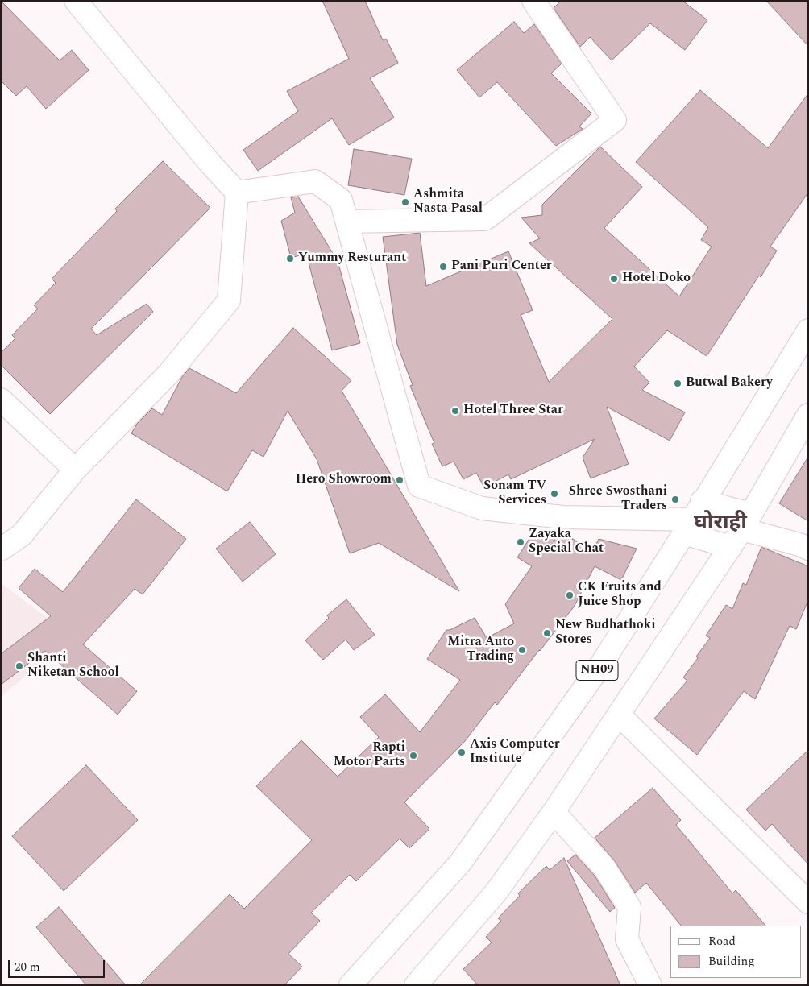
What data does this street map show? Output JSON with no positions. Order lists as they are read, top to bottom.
{
  "streets": {
    "street": ["NH09"]
  },
  "districts": ["घोराही"],
  "places": [
    "Ashmita Nasta Pasal",
    "Yummy Resturant",
    "Pani Puri Center",
    "Hotel Doko",
    "Butwal Bakery",
    "Hotel Three Star",
    "Hero Showroom",
    "Sonam TV Services",
    "Shree Swosthani Traders",
    "Zayaka Special Chat",
    "CK Fruits and Juice Shop",
    "New Budhathoki Stores",
    "Mitra Auto Trading",
    "Shanti Niketan School",
    "Axis Computer Institute",
    "Rapti Motor Parts"
  ],
  "legend": ["Road", "Building"],
  "scale_bar": "20 m"
}
